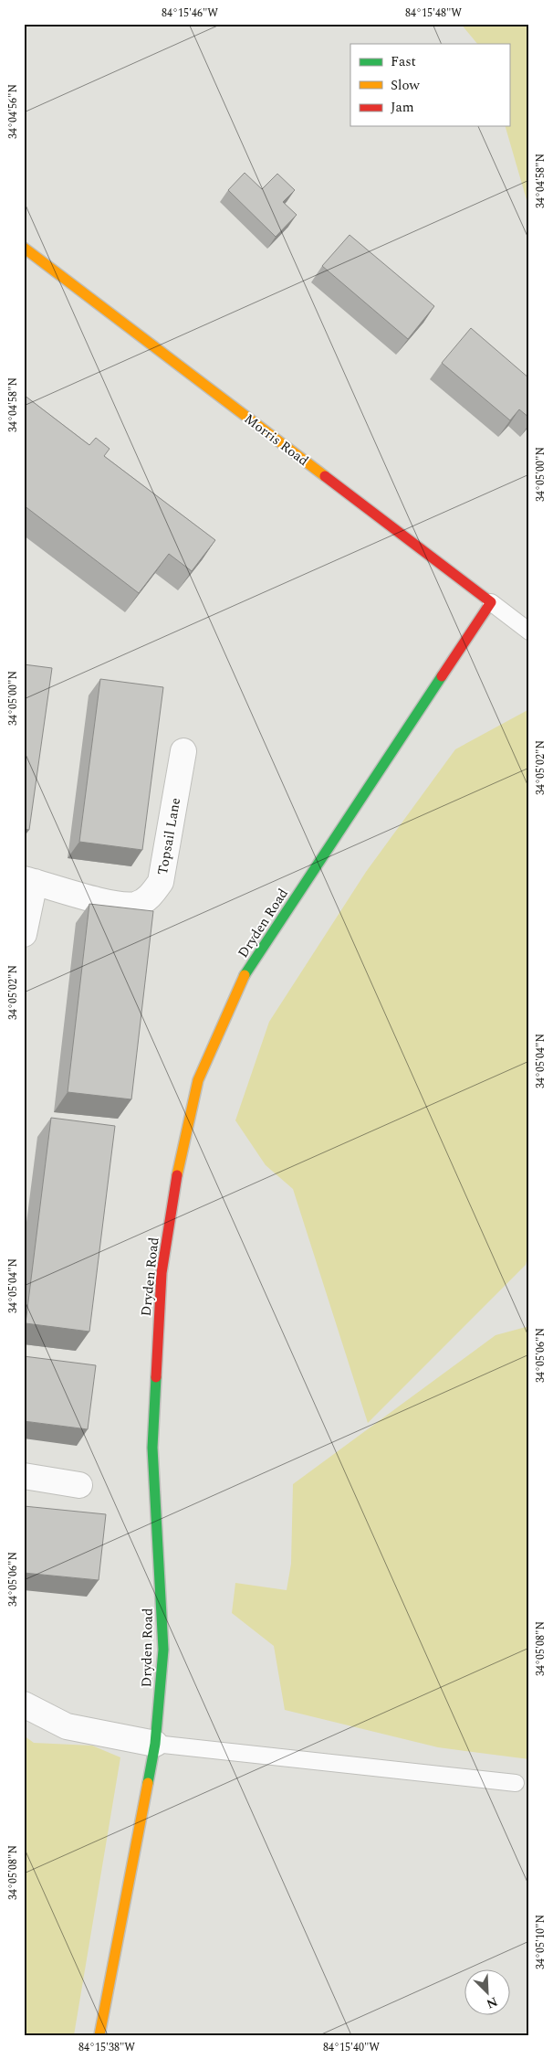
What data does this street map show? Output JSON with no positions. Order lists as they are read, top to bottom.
{
  "streets": {
    "street": ["Morris Road", "Topsail Lane", "Dryden Road"]
  },
  "crossings": [
    ["Morris Road", "Dryden Road"]
  ],
  "legend": ["Fast", "Slow", "Jam"],
  "north": "bottom right",
  "coordinates": [
    "84°15'46\"W",
    "84°15'48\"W",
    "34°04'56\"N",
    "34°04'58\"N",
    "34°05'00\"N",
    "34°05'02\"N",
    "34°05'04\"N",
    "34°05'06\"N",
    "34°05'08\"N",
    "34°05'10\"N",
    "84°15'38\"W",
    "84°15'40\"W"
  ]
}
